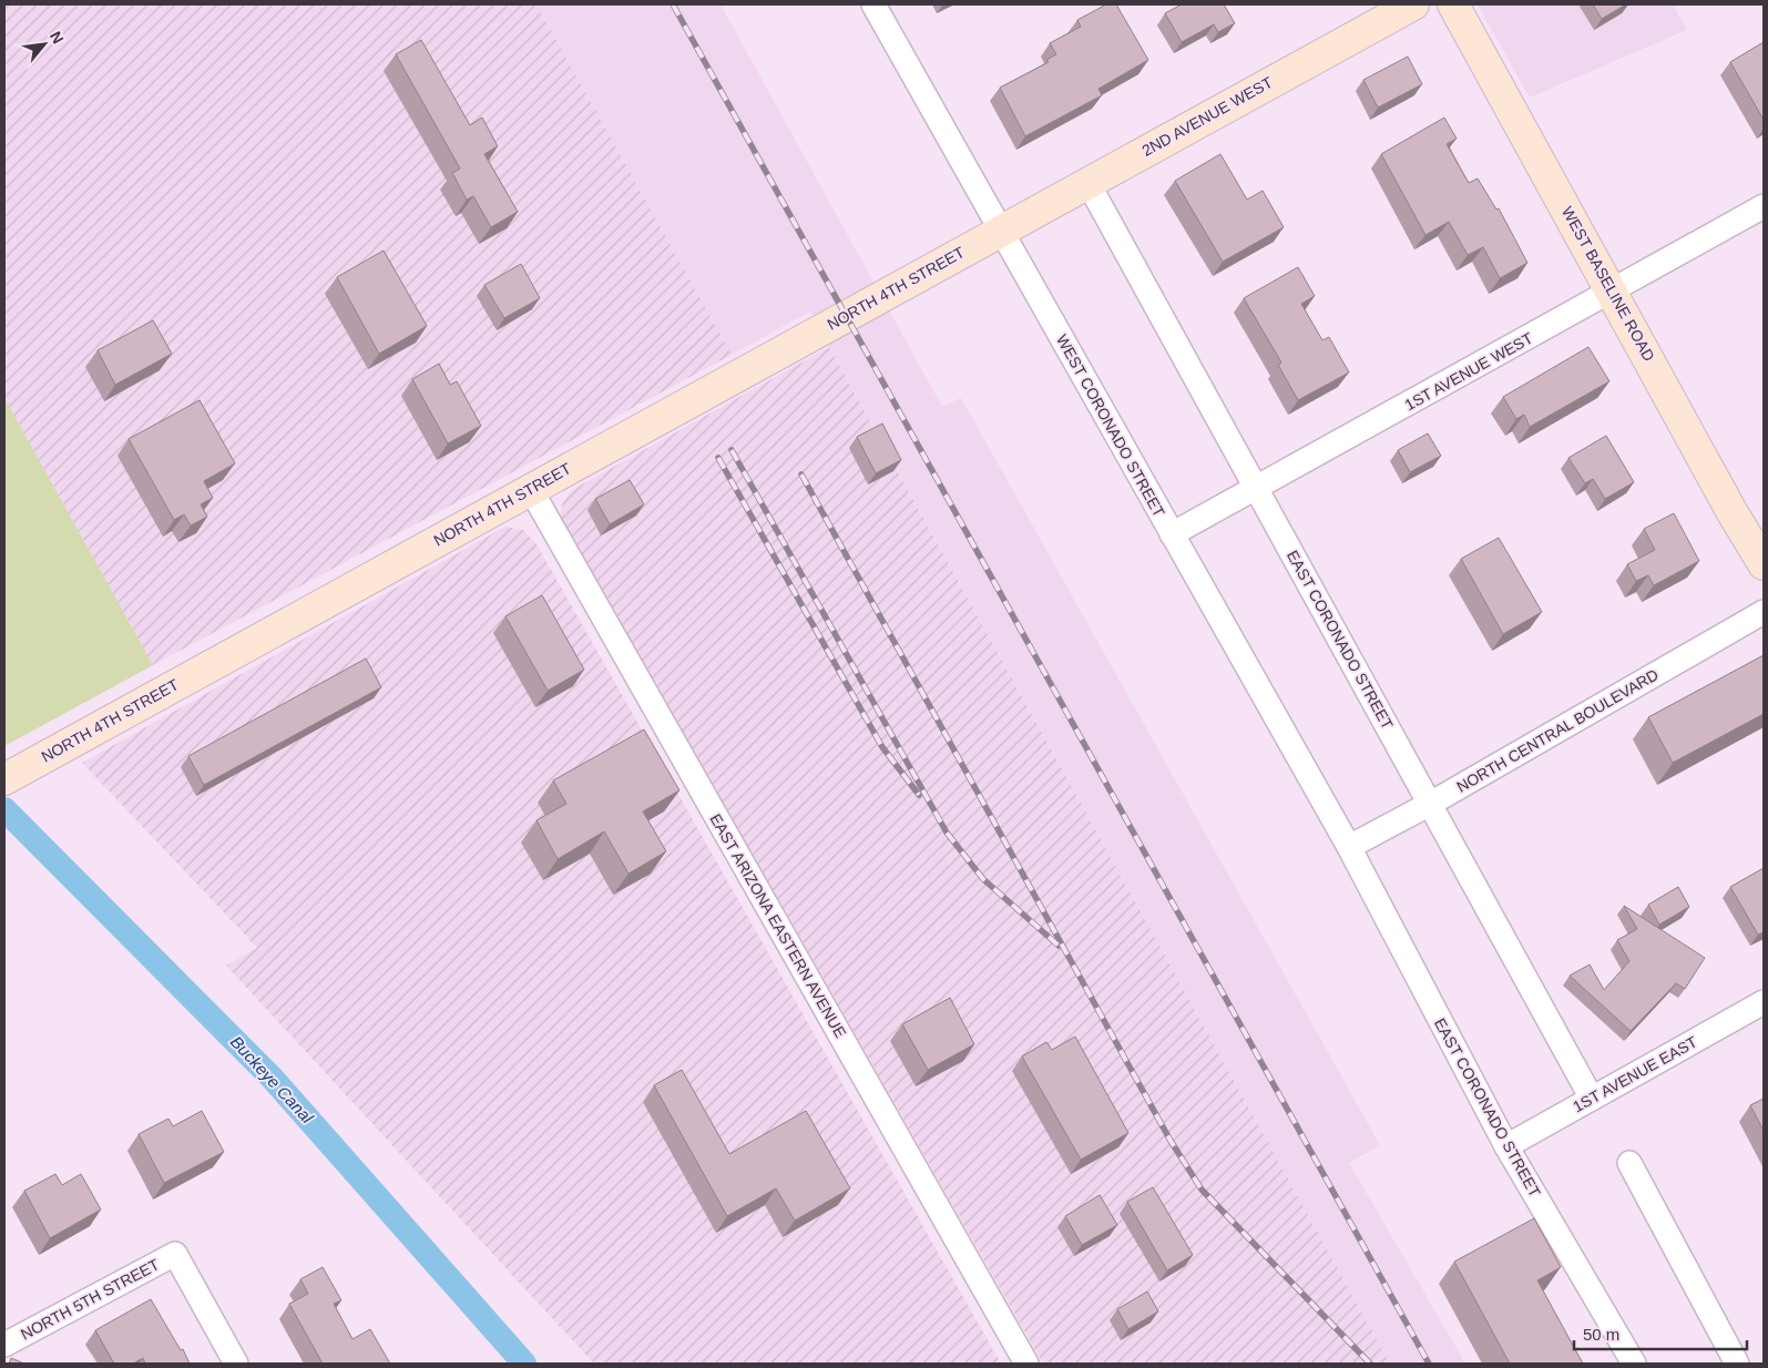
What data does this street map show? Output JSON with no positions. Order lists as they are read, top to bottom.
{
  "streets": {
    "street": [
      "2ND AVENUE WEST",
      "WEST BASELINE ROAD",
      "NORTH 4TH STREET",
      "1ST AVENUE WEST",
      "WEST CORONADO STREET",
      "EAST CORONADO STREET",
      "NORTH CENTRAL BOULEVARD",
      "EAST ARIZONA EASTERN AVENUE",
      "1ST AVENUE EAST",
      "NORTH 5TH STREET"
    ]
  },
  "crossings": [
    ["2ND AVENUE WEST", "NORTH 4TH STREET"],
    ["2ND AVENUE WEST", "WEST CORONADO STREET"],
    ["2ND AVENUE WEST", "EAST CORONADO STREET"],
    ["WEST BASELINE ROAD", "1ST AVENUE WEST"],
    ["NORTH 4TH STREET", "WEST CORONADO STREET"],
    ["NORTH 4TH STREET", "EAST ARIZONA EASTERN AVENUE"],
    ["1ST AVENUE WEST", "WEST CORONADO STREET"],
    ["1ST AVENUE WEST", "EAST CORONADO STREET"],
    ["WEST CORONADO STREET", "EAST CORONADO STREET"],
    ["WEST CORONADO STREET", "NORTH CENTRAL BOULEVARD"],
    ["EAST CORONADO STREET", "NORTH CENTRAL BOULEVARD"],
    ["EAST CORONADO STREET", "1ST AVENUE EAST"]
  ],
  "water": ["Buckeye Canal"],
  "scale_bar": "50 m",
  "north": "top right"
}
